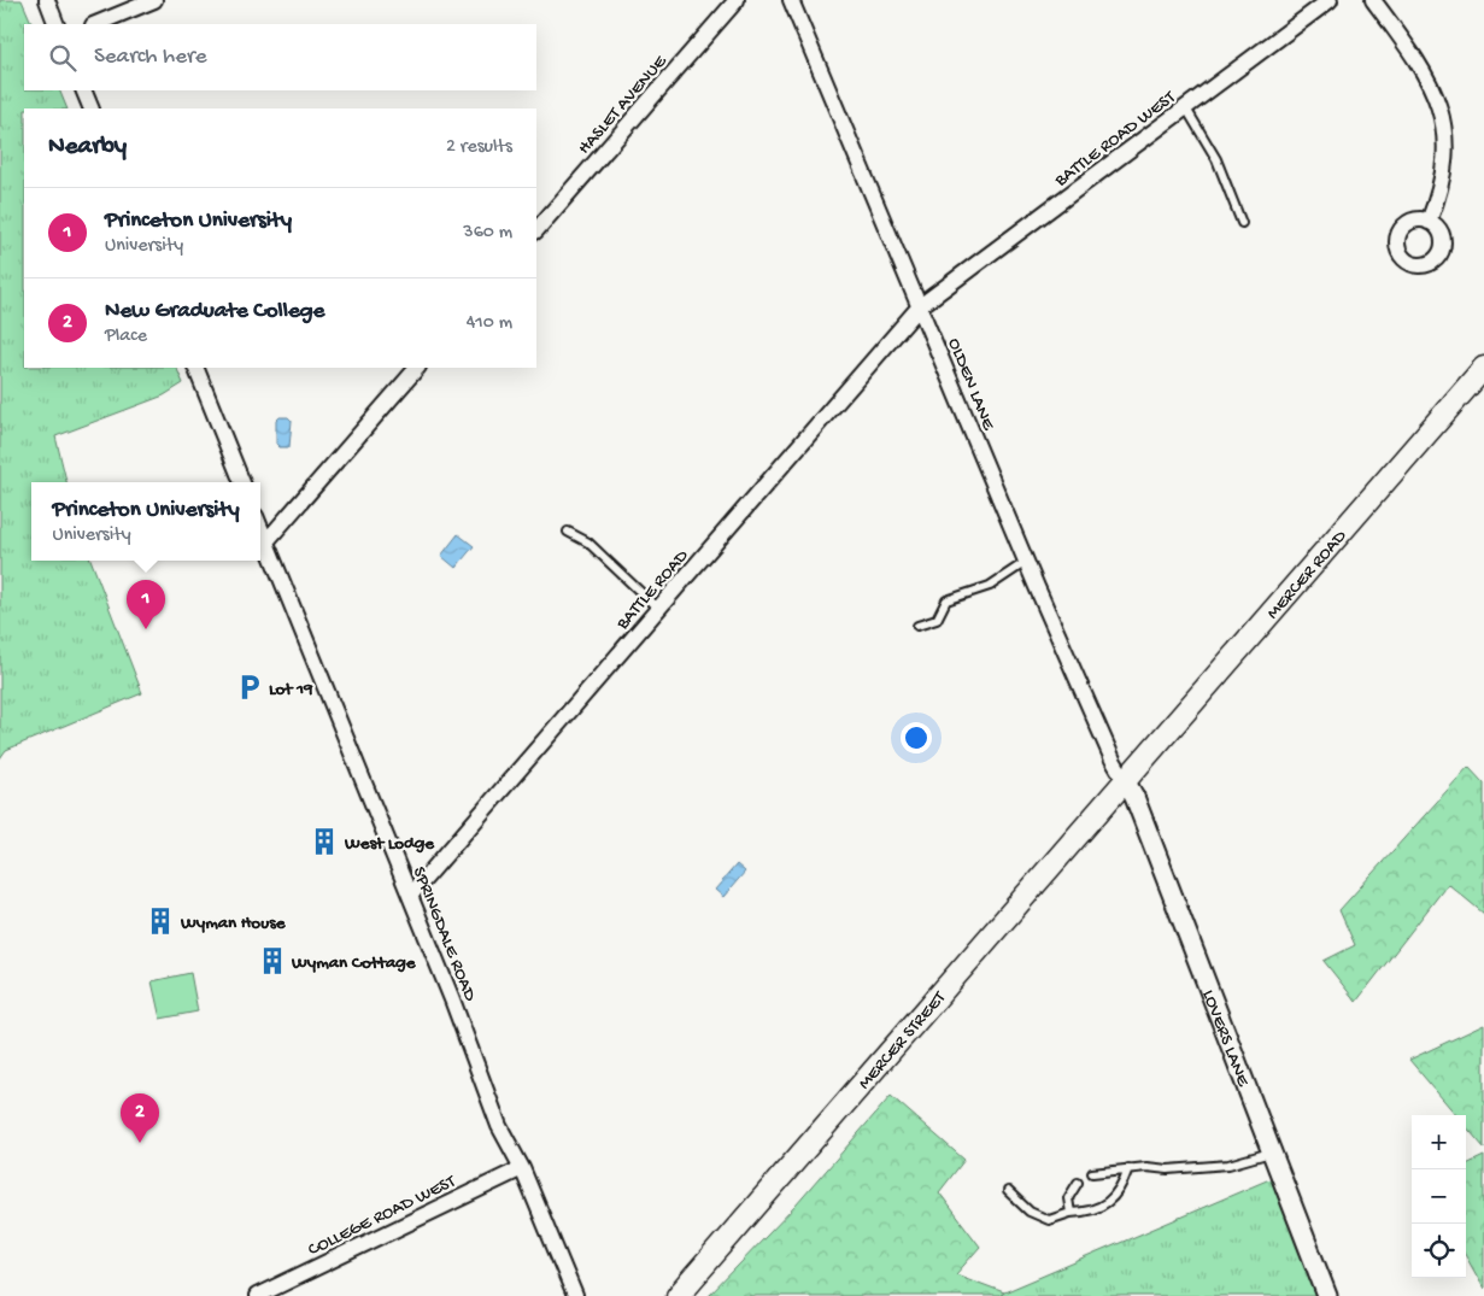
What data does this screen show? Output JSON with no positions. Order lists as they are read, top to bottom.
{
  "streets": {
    "main road": ["MERCER ROAD", "MERCER STREET"],
    "street": [
      "HASLET AVENUE",
      "BATTLE ROAD WEST",
      "OLDEN LANE",
      "BATTLE ROAD",
      "SPRINGDALE ROAD",
      "LOVERS LANE",
      "COLLEGE ROAD WEST"
    ]
  },
  "crossings": [
    ["BATTLE ROAD WEST", "OLDEN LANE"],
    ["BATTLE ROAD WEST", "BATTLE ROAD"],
    ["OLDEN LANE", "MERCER ROAD"],
    ["OLDEN LANE", "BATTLE ROAD"],
    ["OLDEN LANE", "LOVERS LANE"],
    ["OLDEN LANE", "MERCER STREET"],
    ["MERCER ROAD", "LOVERS LANE"],
    ["MERCER ROAD", "MERCER STREET"],
    ["BATTLE ROAD", "SPRINGDALE ROAD"],
    ["SPRINGDALE ROAD", "COLLEGE ROAD WEST"],
    ["LOVERS LANE", "MERCER STREET"]
  ],
  "places": {
    "parking": ["Lot 19"],
    "building": ["West Lodge", "Wyman House", "Wyman Cottage"]
  },
  "page": {
    "search": "Search here",
    "heading": ["Nearby", "2 results"],
    "list": [
      {
        "mark": "1",
        "name": "Princeton University",
        "note": "University",
        "value": "360 m"
      },
      {
        "mark": "2",
        "name": "New Graduate College",
        "note": "Place",
        "value": "410 m"
      }
    ],
    "popup": ["Princeton University", "University"],
    "pins": ["1", "2"],
    "map_buttons": ["+", "−"]
  }
}
